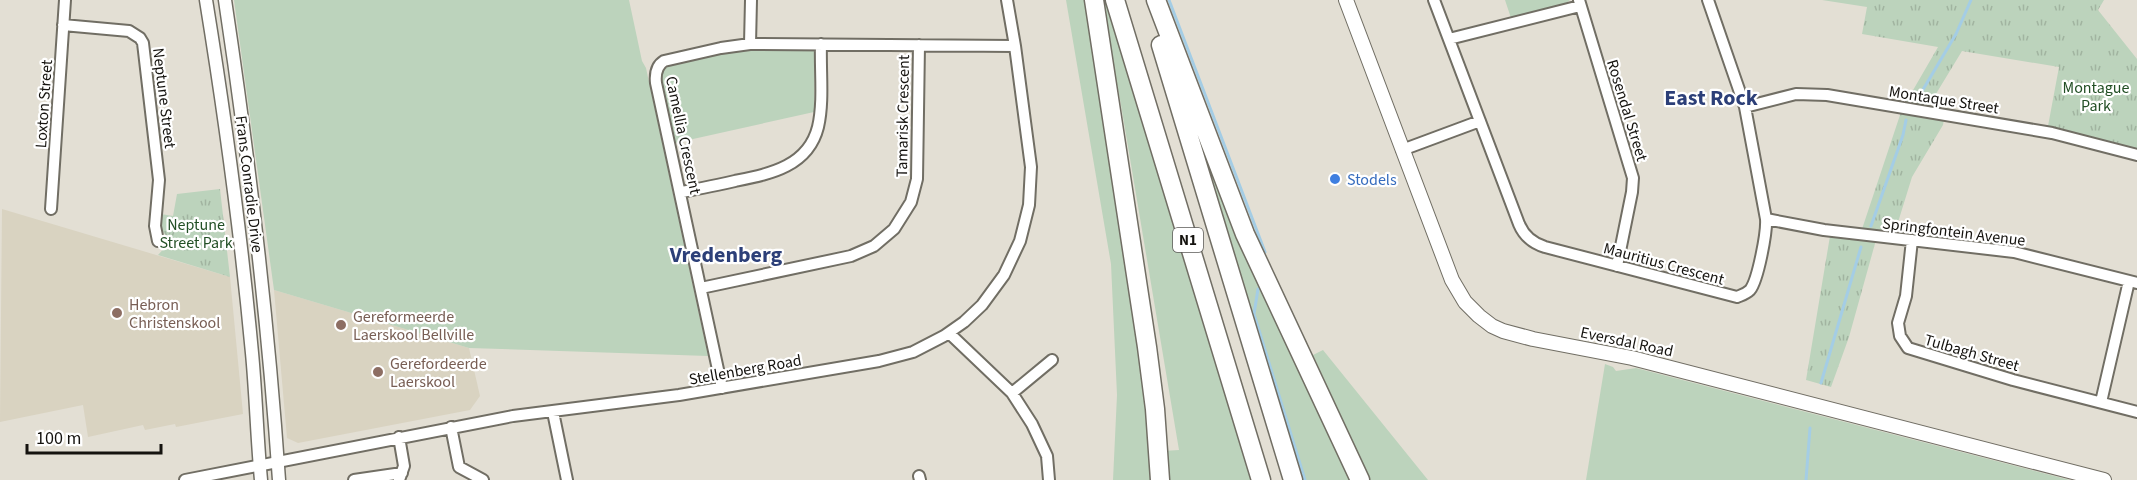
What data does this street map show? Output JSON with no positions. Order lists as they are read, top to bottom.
{
  "streets": {
    "highway": ["N1"],
    "main road": ["Eversdal Road"],
    "street": [
      "Neptune Street",
      "Montaque Street",
      "Loxton Street",
      "Rosendal Street",
      "Tamarisk Crescent",
      "Camellia Crescent",
      "Frans Conradie Drive",
      "Springfontein Avenue",
      "Mauritius Crescent",
      "Tulbagh Street",
      "Stellenberg Road"
    ]
  },
  "crossings": [
    ["Neptune Street", "Loxton Street"],
    ["Montaque Street", "Mauritius Crescent"],
    ["Rosendal Street", "Mauritius Crescent"],
    ["Tamarisk Crescent", "Camellia Crescent"],
    ["Camellia Crescent", "Stellenberg Road"],
    ["Frans Conradie Drive", "Stellenberg Road"],
    ["Springfontein Avenue", "Mauritius Crescent"],
    ["Springfontein Avenue", "Tulbagh Street"]
  ],
  "districts": ["East Rock", "Vredenberg"],
  "parks": ["Montague Park", "Neptune Street Park"],
  "places": [
    "Stodels",
    "Hebron Christenskool",
    "Gereformeerde Laerskool Bellville",
    "Gerefordeerde Laerskool"
  ],
  "scale_bar": "100 m"
}
